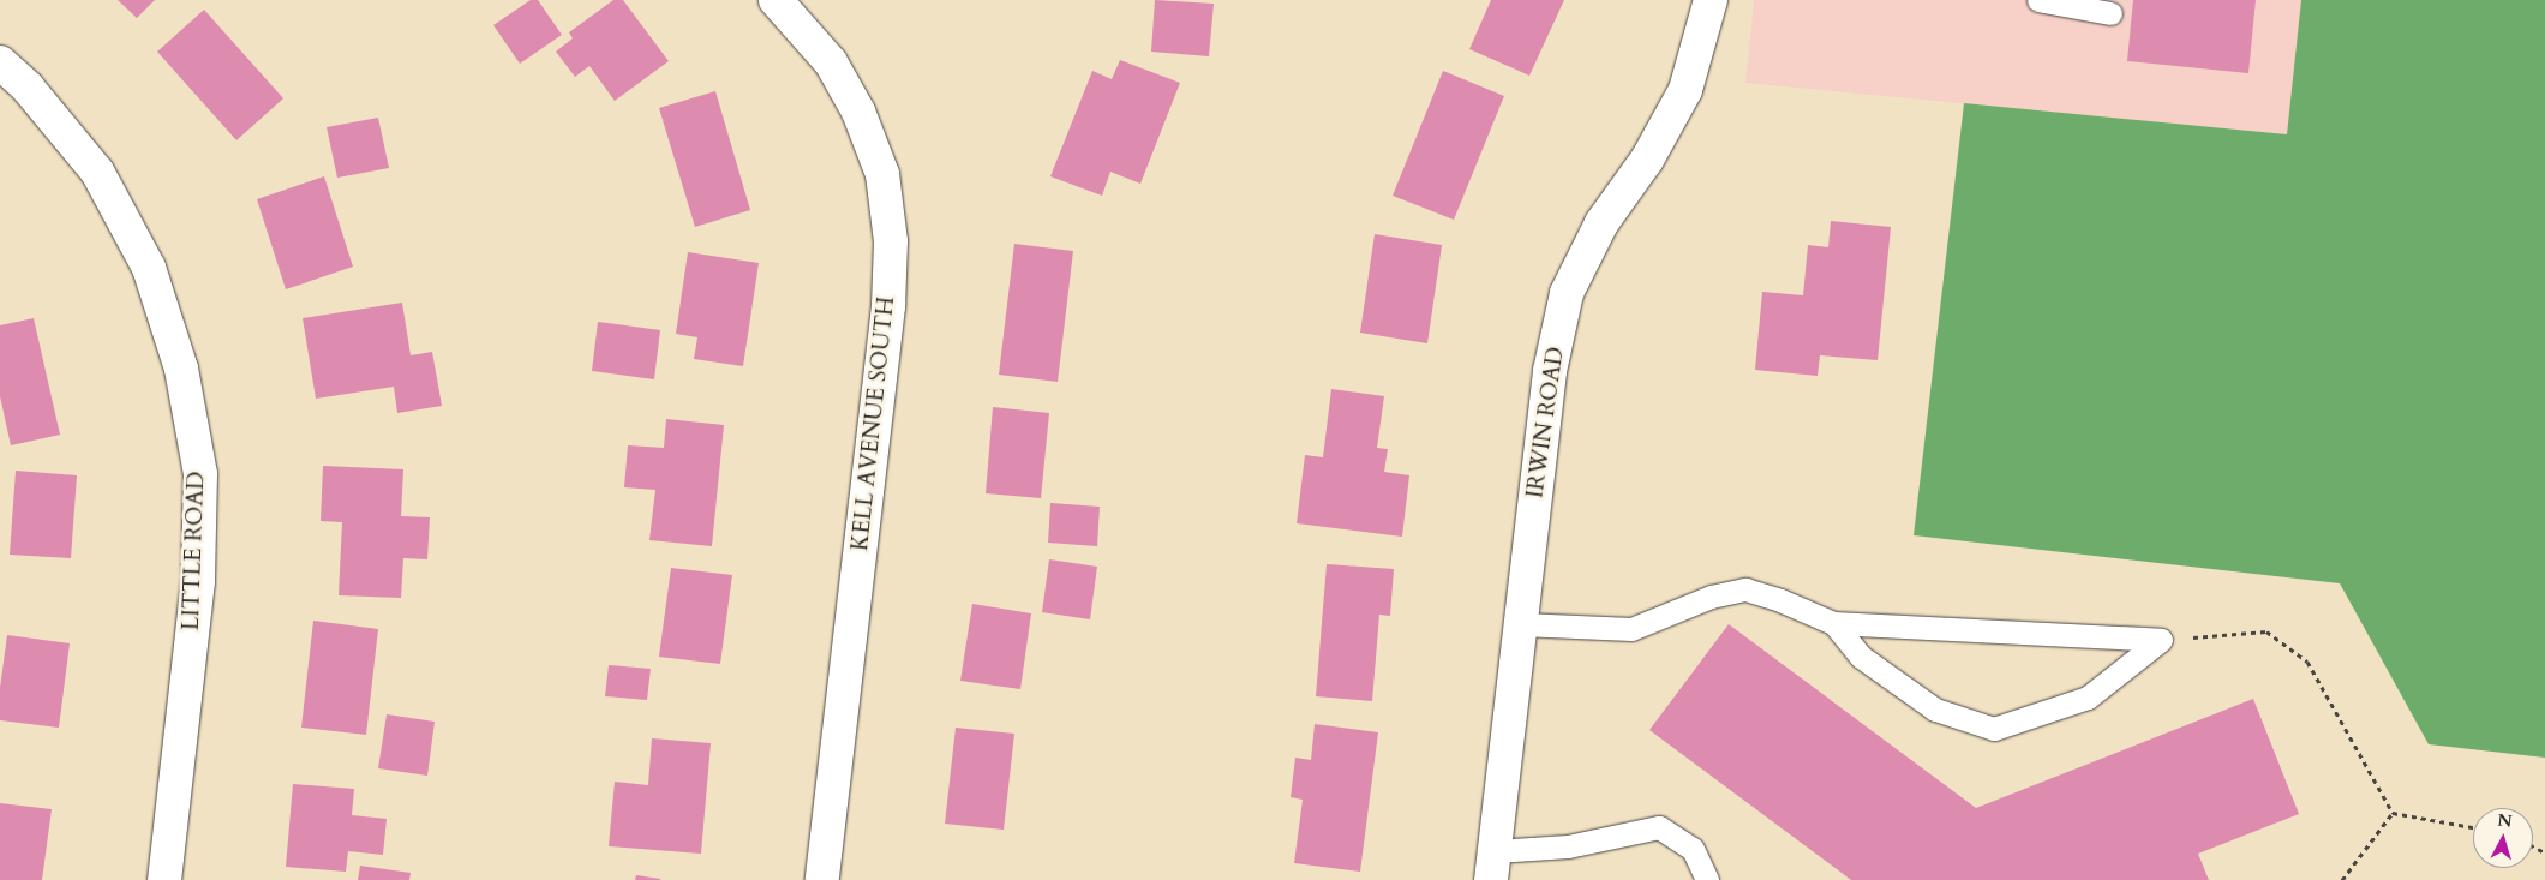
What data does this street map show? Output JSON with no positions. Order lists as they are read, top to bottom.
{
  "streets": {
    "street": ["IRWIN ROAD", "KELL AVENUE SOUTH", "LITTLE ROAD"]
  },
  "north": "top"
}
